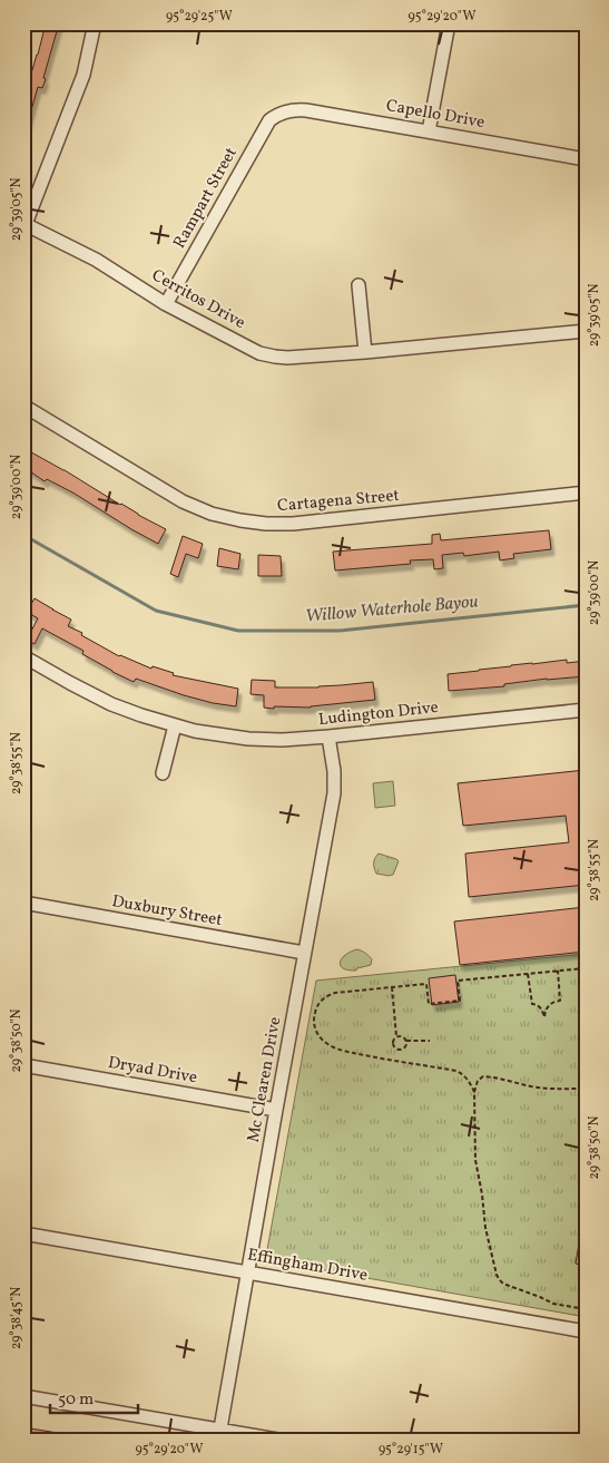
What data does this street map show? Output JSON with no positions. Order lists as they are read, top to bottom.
{
  "streets": {
    "street": [
      "Capello Drive",
      "Rampart Street",
      "Cerritos Drive",
      "Cartagena Street",
      "Ludington Drive",
      "Duxbury Street",
      "Dryad Drive",
      "Mc Clearen Drive",
      "Effingham Drive"
    ]
  },
  "crossings": [
    ["Capello Drive", "Rampart Street"],
    ["Rampart Street", "Cerritos Drive"],
    ["Ludington Drive", "Mc Clearen Drive"],
    ["Duxbury Street", "Mc Clearen Drive"],
    ["Dryad Drive", "Mc Clearen Drive"],
    ["Mc Clearen Drive", "Effingham Drive"]
  ],
  "water": ["Willow Waterhole Bayou"],
  "scale_bar": "50 m",
  "coordinates": [
    "95°29'25\"W",
    "95°29'20\"W",
    "29°39'05\"N",
    "29°39'00\"N",
    "29°38'55\"N",
    "29°38'50\"N",
    "29°38'45\"N",
    "95°29'15\"W"
  ]
}
